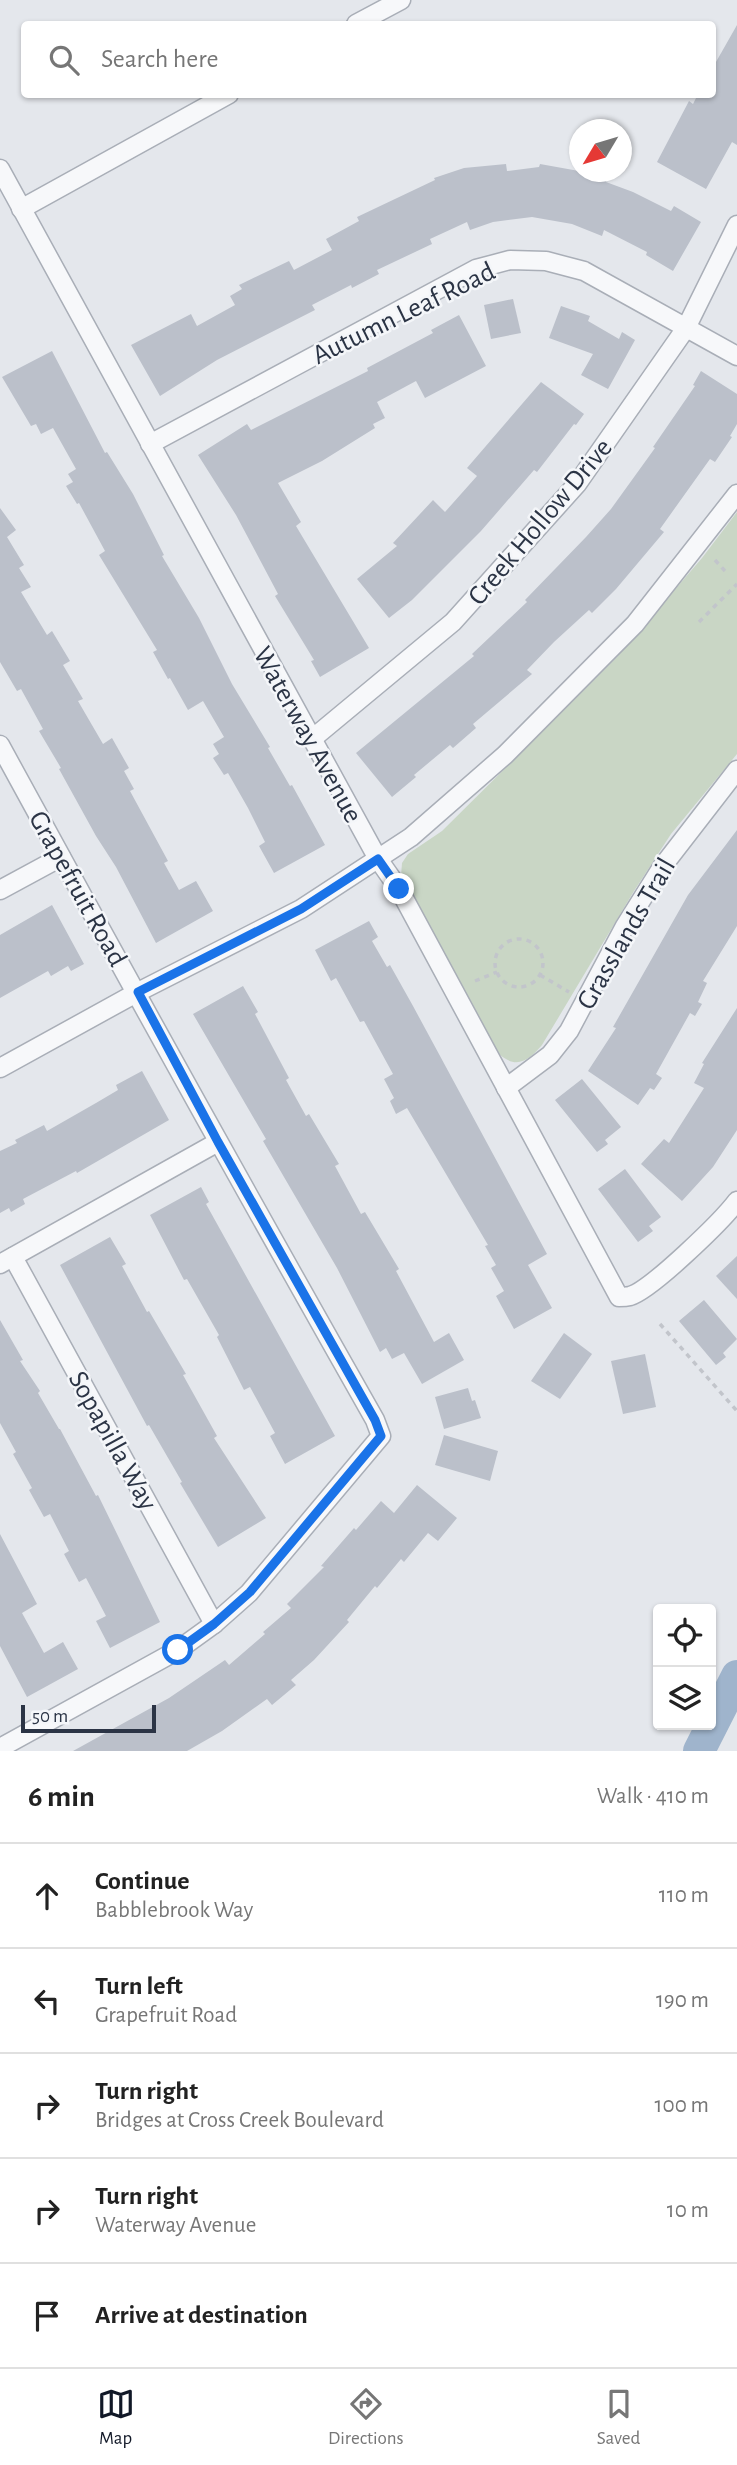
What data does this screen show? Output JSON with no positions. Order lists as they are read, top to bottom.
{
  "streets": {
    "street": [
      "Autumn Leaf Road",
      "Creek Hollow Drive",
      "Waterway Avenue",
      "Grapefruit Road",
      "Grasslands Trail",
      "Sopapilla Way"
    ]
  },
  "crossings": [
    ["Autumn Leaf Road", "Creek Hollow Drive"],
    ["Autumn Leaf Road", "Waterway Avenue"],
    ["Creek Hollow Drive", "Waterway Avenue"],
    ["Waterway Avenue", "Grasslands Trail"],
    ["Grapefruit Road", "Sopapilla Way"]
  ],
  "scale_bar": "50 m",
  "north": "bottom left",
  "page": {
    "search": "Search here",
    "scale": "50 m",
    "heading": ["6 min", "Walk · 410 m"],
    "list": [
      ["Continue", "Babblebrook Way", "110 m"],
      ["Turn left", "Grapefruit Road", "190 m"],
      ["Turn right", "Bridges at Cross Creek Boulevard", "100 m"],
      ["Turn right", "Waterway Avenue", "10 m"],
      "Arrive at destination"
    ],
    "nav": ["Map", "Directions", "Saved"]
  }
}
